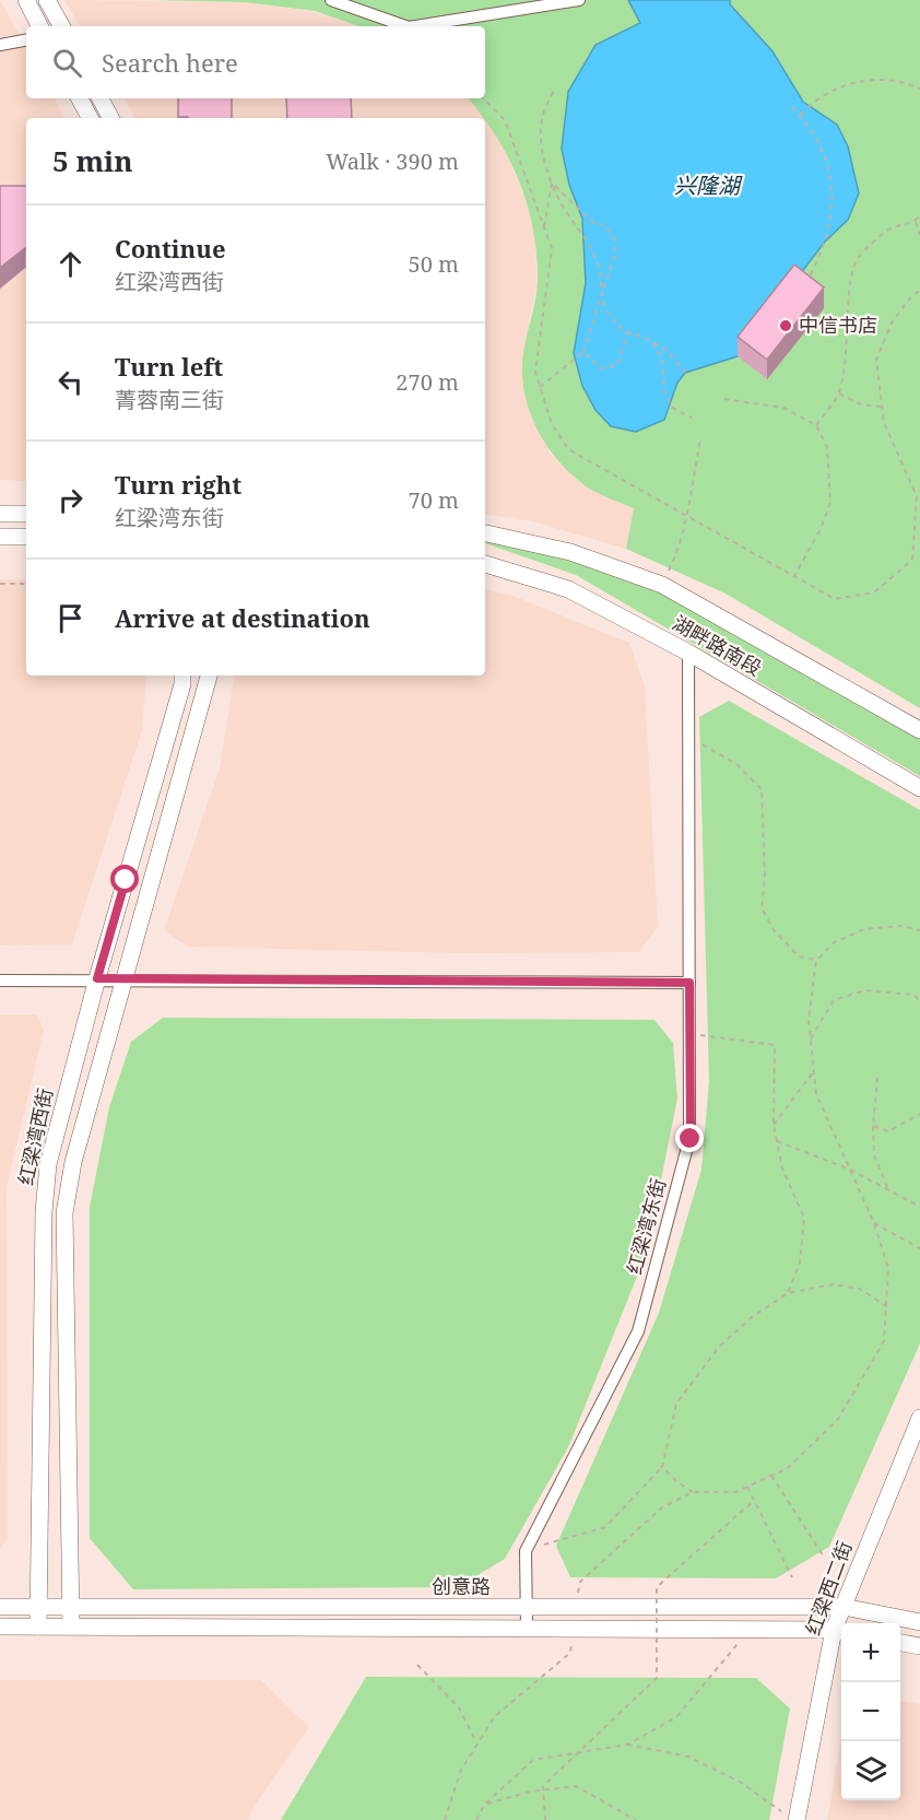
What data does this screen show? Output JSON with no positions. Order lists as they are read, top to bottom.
{
  "streets": {
    "street": [
      "湖畔路南段",
      "红梁湾西街",
      "红梁湾东街",
      "创意路",
      "红梁西二街"
    ]
  },
  "crossings": [
    ["湖畔路南段", "红梁湾东街"],
    ["红梁湾西街", "创意路"],
    ["红梁湾东街", "创意路"],
    ["创意路", "红梁西二街"]
  ],
  "water": ["兴隆湖"],
  "places": ["中信书店"],
  "page": {
    "search": "Search here",
    "heading": ["5 min", "Walk · 390 m"],
    "list": [
      ["Continue", "红梁湾西街", "50 m"],
      ["Turn left", "菁蓉南三街", "270 m"],
      ["Turn right", "红梁湾东街", "70 m"],
      "Arrive at destination"
    ],
    "map_buttons": ["+", "−"]
  }
}
